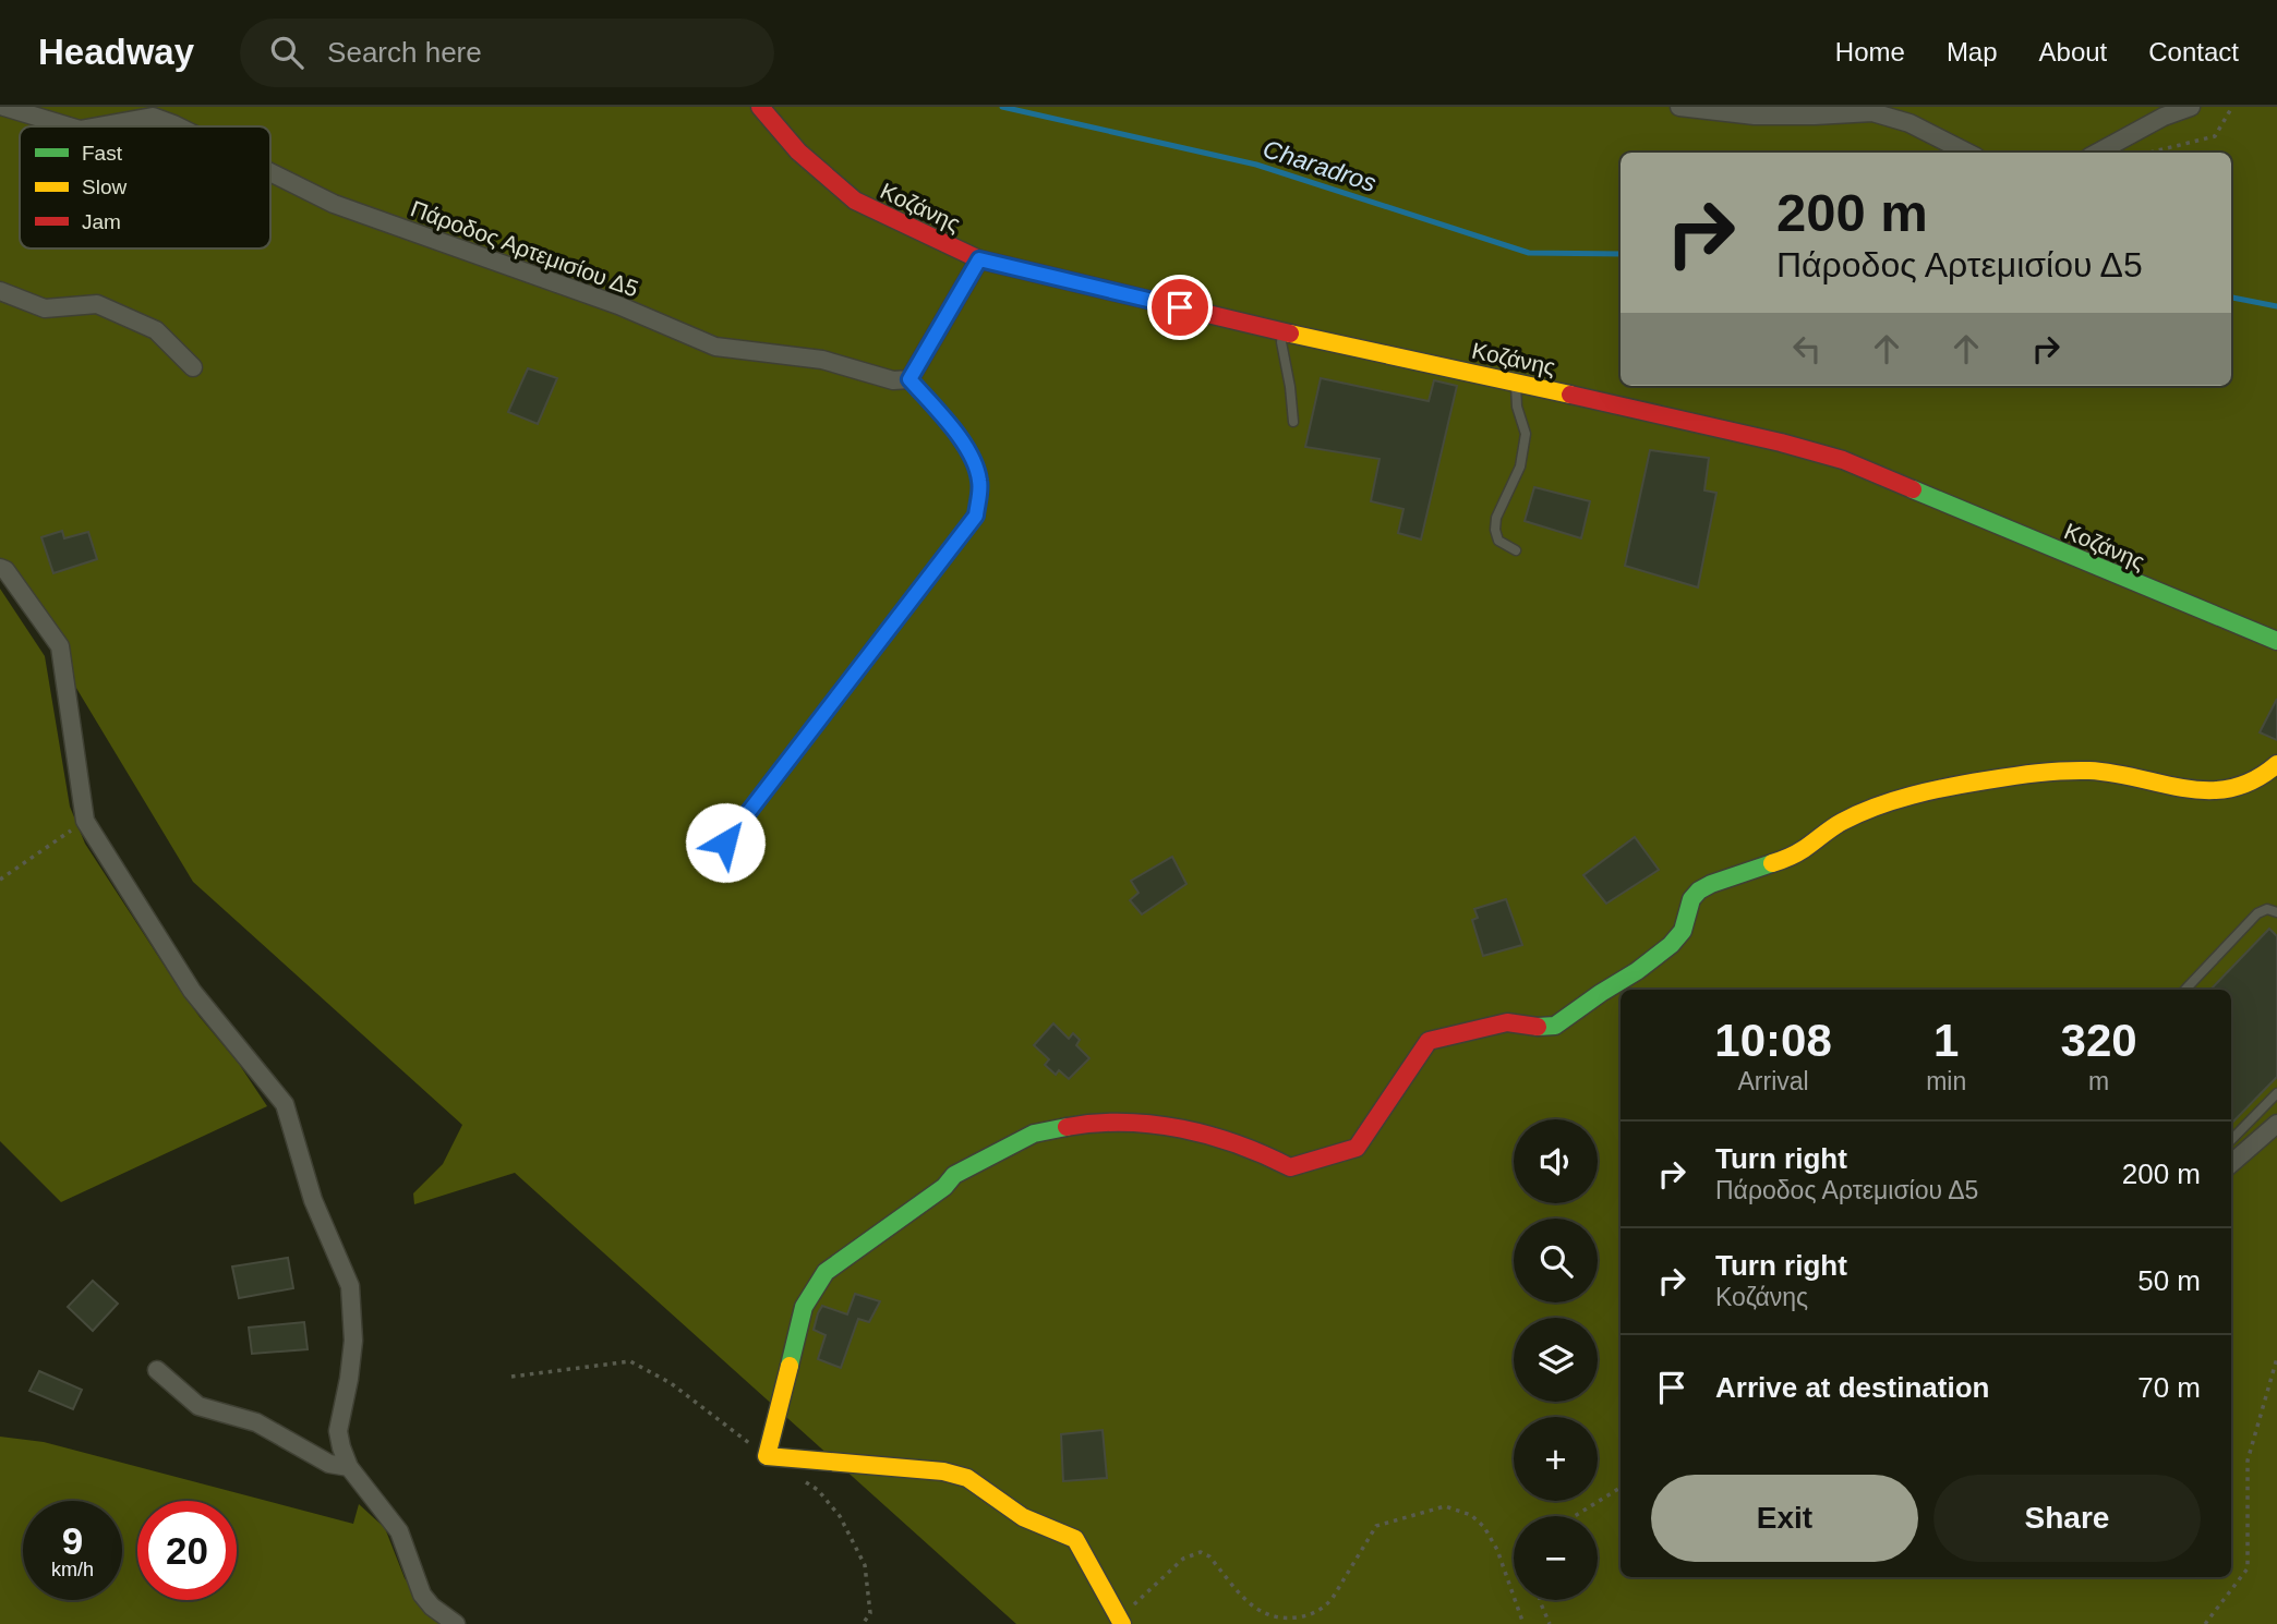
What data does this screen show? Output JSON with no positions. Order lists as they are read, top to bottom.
{
  "streets": {
    "street": ["Κοζάνης", "Πάροδος Αρτεμισίου Δ5"]
  },
  "water": ["Charadros"],
  "legend": ["Fast", "Slow", "Jam"],
  "page": {
    "header": "Headway",
    "search": "Search here",
    "nav": [
      "Home",
      "Map",
      "About",
      "Contact"
    ],
    "turn": ["200 m", "Πάροδος Αρτεμισίου Δ5"],
    "eta": [
      "10:08",
      "Arrival",
      "1",
      "min",
      "320",
      "m"
    ],
    "map_buttons": ["+", "−"],
    "list": [
      {
        "name": "Turn right",
        "note": "Πάροδος Αρτεμισίου Δ5",
        "value": "200 m"
      },
      {
        "name": "Turn right",
        "note": "Κοζάνης",
        "value": "50 m"
      },
      {
        "name": "Arrive at destination",
        "value": "70 m"
      }
    ],
    "buttons": ["Exit", "Share"],
    "speed": "9 km/h",
    "limit": "20"
  }
}
